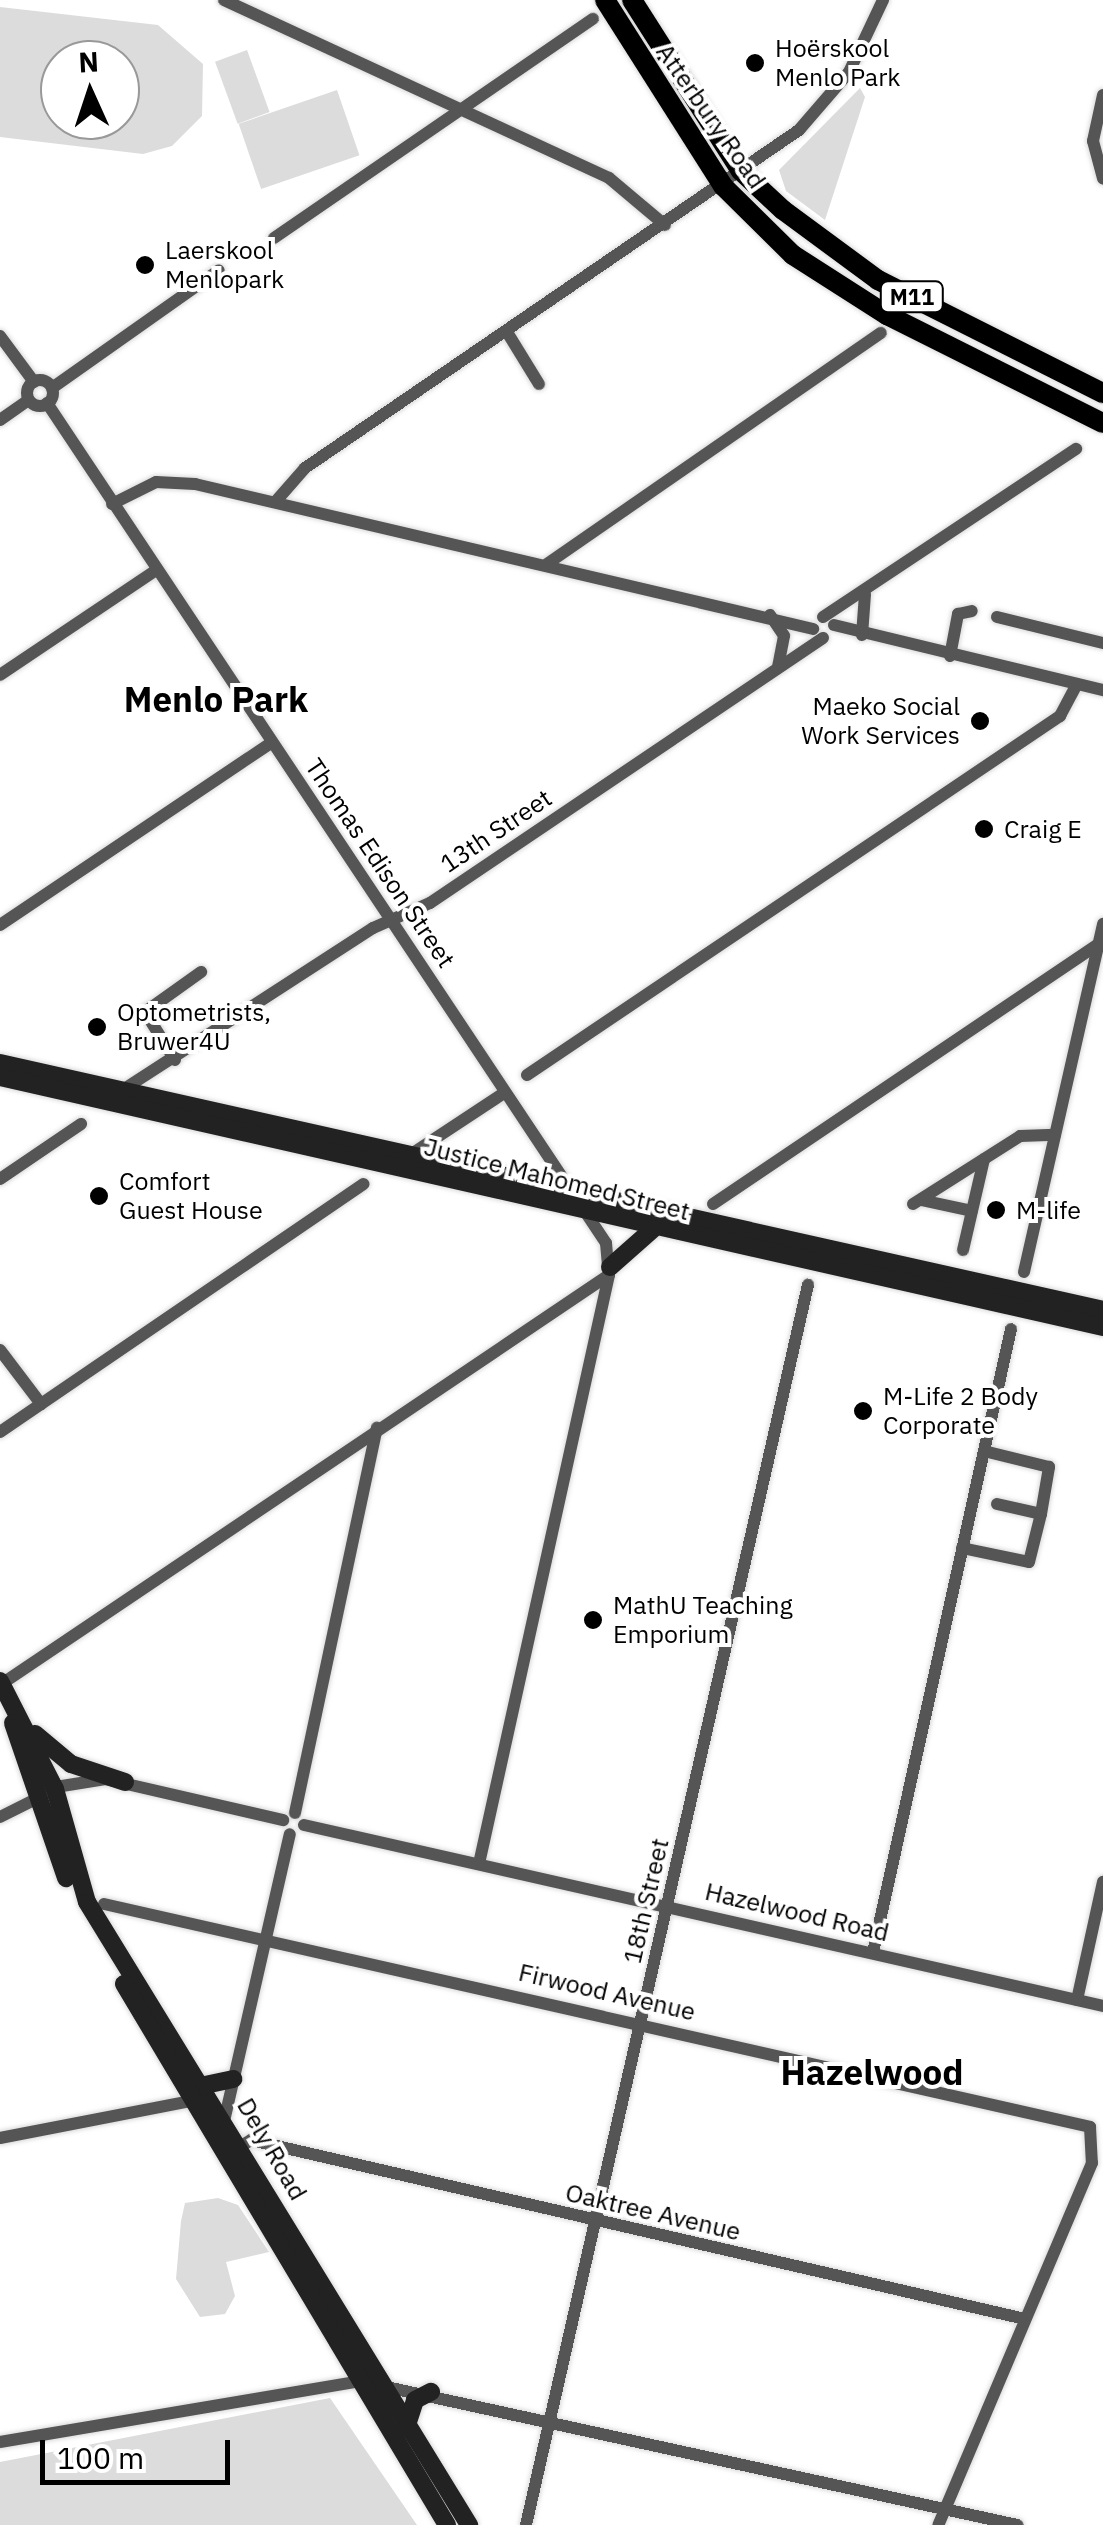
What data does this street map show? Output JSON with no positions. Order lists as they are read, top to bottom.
{
  "streets": {
    "main road": [
      "Atterbury Road",
      "M11",
      "Justice Mahomed Street",
      "Dely Road"
    ],
    "street": [
      "13th Street",
      "Thomas Edison Street",
      "18th Street",
      "Hazelwood Road",
      "Firwood Avenue",
      "Oaktree Avenue"
    ]
  },
  "crossings": [
    ["13th Street", "Thomas Edison Street"],
    ["13th Street", "Justice Mahomed Street"],
    ["Thomas Edison Street", "Justice Mahomed Street"],
    ["18th Street", "Hazelwood Road"],
    ["18th Street", "Firwood Avenue"],
    ["18th Street", "Oaktree Avenue"],
    ["Firwood Avenue", "Oaktree Avenue"],
    ["Dely Road", "Oaktree Avenue"]
  ],
  "districts": ["Menlo Park", "Hazelwood"],
  "places": [
    "Hoërskool Menlo Park",
    "Laerskool Menlopark",
    "Maeko Social Work Services",
    "Craig E",
    "Optometrists, Bruwer4U",
    "Comfort Guest House",
    "M-life",
    "M-Life 2 Body Corporate",
    "MathU Teaching Emporium"
  ],
  "scale_bar": "100 m",
  "north": "top"
}
